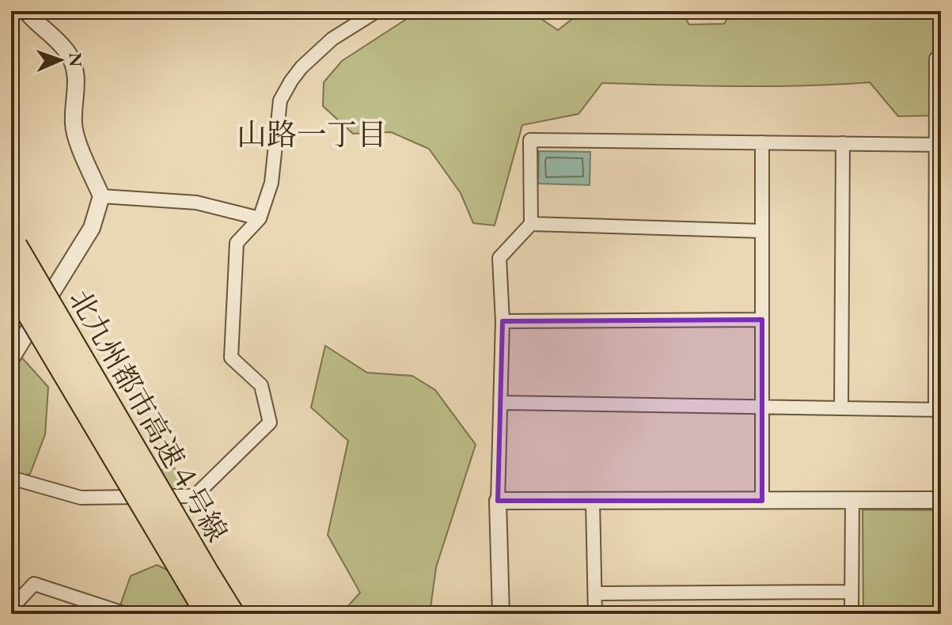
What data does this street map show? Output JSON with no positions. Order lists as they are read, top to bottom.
{
  "streets": {
    "highway": ["北九州都市高速４号線"]
  },
  "districts": ["山路一丁目"],
  "north": "right"
}
